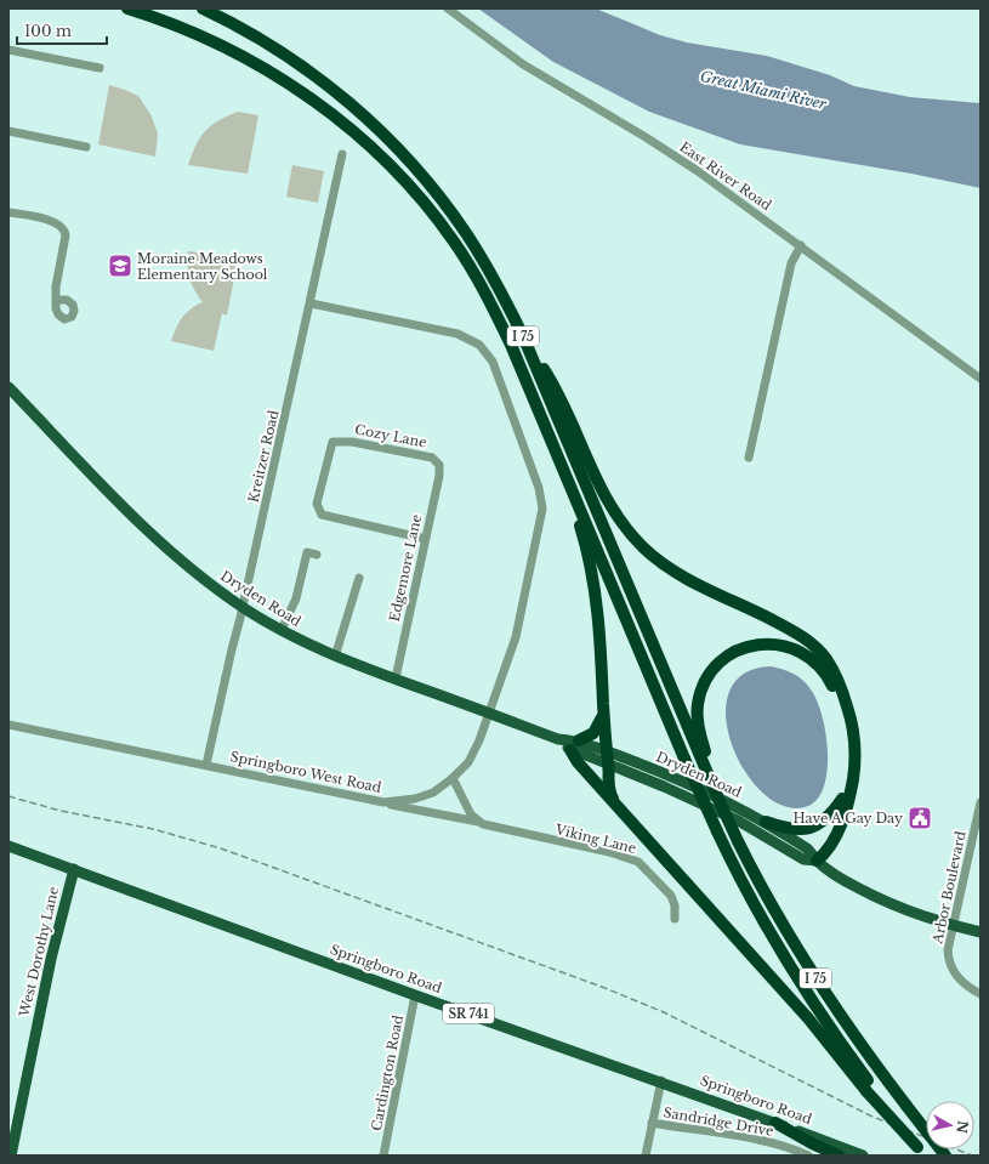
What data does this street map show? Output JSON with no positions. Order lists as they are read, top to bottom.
{
  "streets": {
    "highway": ["I 75"],
    "main road": [
      "Dryden Road",
      "West Dorothy Lane",
      "Springboro Road",
      "SR 741"
    ],
    "street": [
      "East River Road",
      "Cozy Lane",
      "Kreitzer Road",
      "Edgemore Lane",
      "Springboro West Road",
      "Viking Lane",
      "Arbor Boulevard",
      "Cardington Road",
      "Sandridge Drive"
    ]
  },
  "crossings": [
    ["Cozy Lane", "Edgemore Lane"],
    ["Kreitzer Road", "Dryden Road"],
    ["Kreitzer Road", "Springboro West Road"],
    ["Edgemore Lane", "Dryden Road"],
    ["Dryden Road", "Springboro West Road"],
    ["Dryden Road", "Arbor Boulevard"],
    ["Springboro West Road", "Viking Lane"],
    ["West Dorothy Lane", "Springboro Road"],
    ["Springboro Road", "Cardington Road"]
  ],
  "water": ["Great Miami River"],
  "places": {
    "school or university": ["Moraine Meadows Elementary School"],
    "public building": ["Have A Gay Day"]
  },
  "scale_bar": "100 m",
  "north": "right"
}
